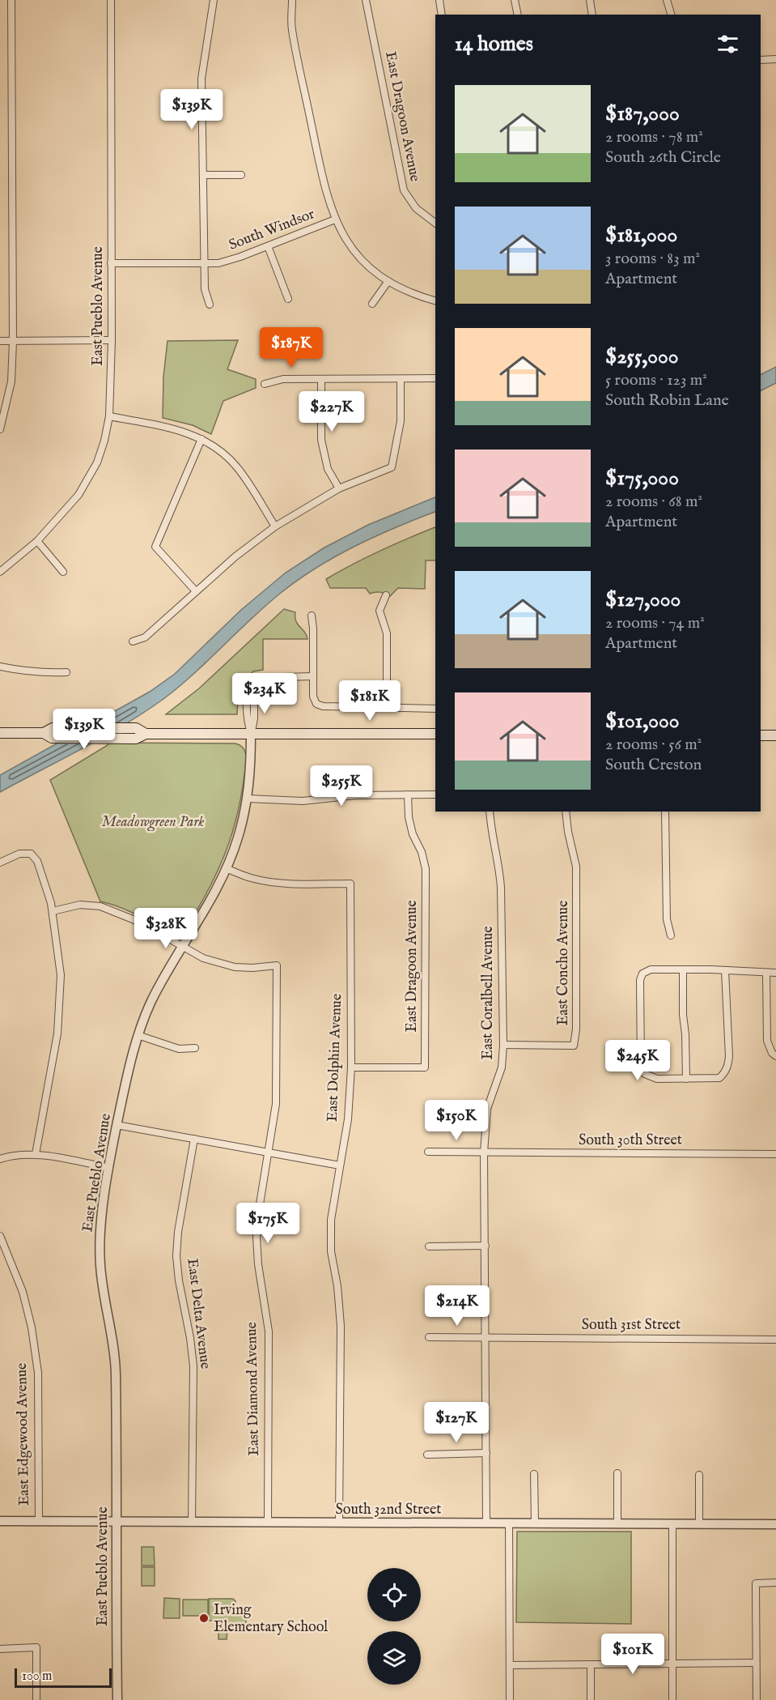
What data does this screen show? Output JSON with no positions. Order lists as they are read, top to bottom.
{
  "streets": {
    "street": [
      "East Dragoon Avenue",
      "South Windsor",
      "East Pueblo Avenue",
      "East Concho Avenue",
      "East Coralbell Avenue",
      "East Dolphin Avenue",
      "South 30th Street",
      "East Delta Avenue",
      "South 31st Street",
      "East Diamond Avenue",
      "East Edgewood Avenue",
      "South 32nd Street"
    ]
  },
  "crossings": [
    ["East Dragoon Avenue", "East Dolphin Avenue"],
    ["South Windsor", "East Pueblo Avenue"],
    ["East Pueblo Avenue", "East Dolphin Avenue"],
    ["East Pueblo Avenue", "East Diamond Avenue"],
    ["East Pueblo Avenue", "South 32nd Street"],
    ["East Concho Avenue", "East Coralbell Avenue"],
    ["East Coralbell Avenue", "South 30th Street"],
    ["East Coralbell Avenue", "South 31st Street"],
    ["East Coralbell Avenue", "South 32nd Street"],
    ["East Dolphin Avenue", "South 32nd Street"],
    ["East Delta Avenue", "South 32nd Street"],
    ["East Diamond Avenue", "South 32nd Street"],
    ["East Edgewood Avenue", "South 32nd Street"]
  ],
  "parks": ["Meadowgreen Park"],
  "places": ["Irving Elementary School"],
  "scale_bar": "100 m",
  "page": {
    "heading": "14 homes",
    "list": [
      {
        "name": "$187,000",
        "note": "2 rooms · 78 m² · South 26th Circle"
      },
      {
        "name": "$181,000",
        "note": "3 rooms · 83 m² · Apartment"
      },
      {
        "name": "$255,000",
        "note": "5 rooms · 123 m² · South Robin Lane"
      },
      {
        "name": "$175,000",
        "note": "2 rooms · 68 m² · Apartment"
      },
      {
        "name": "$127,000",
        "note": "2 rooms · 74 m² · Apartment"
      },
      {
        "name": "$101,000",
        "note": "2 rooms · 56 m² · South Creston"
      }
    ],
    "price": [
      "$139K",
      "$187K",
      "$227K",
      "$234K",
      "$181K",
      "$139K",
      "$255K",
      "$328K",
      "$245K",
      "$150K",
      "$175K",
      "$214K",
      "$127K",
      "$101K"
    ],
    "scale": "100 m"
  }
}
